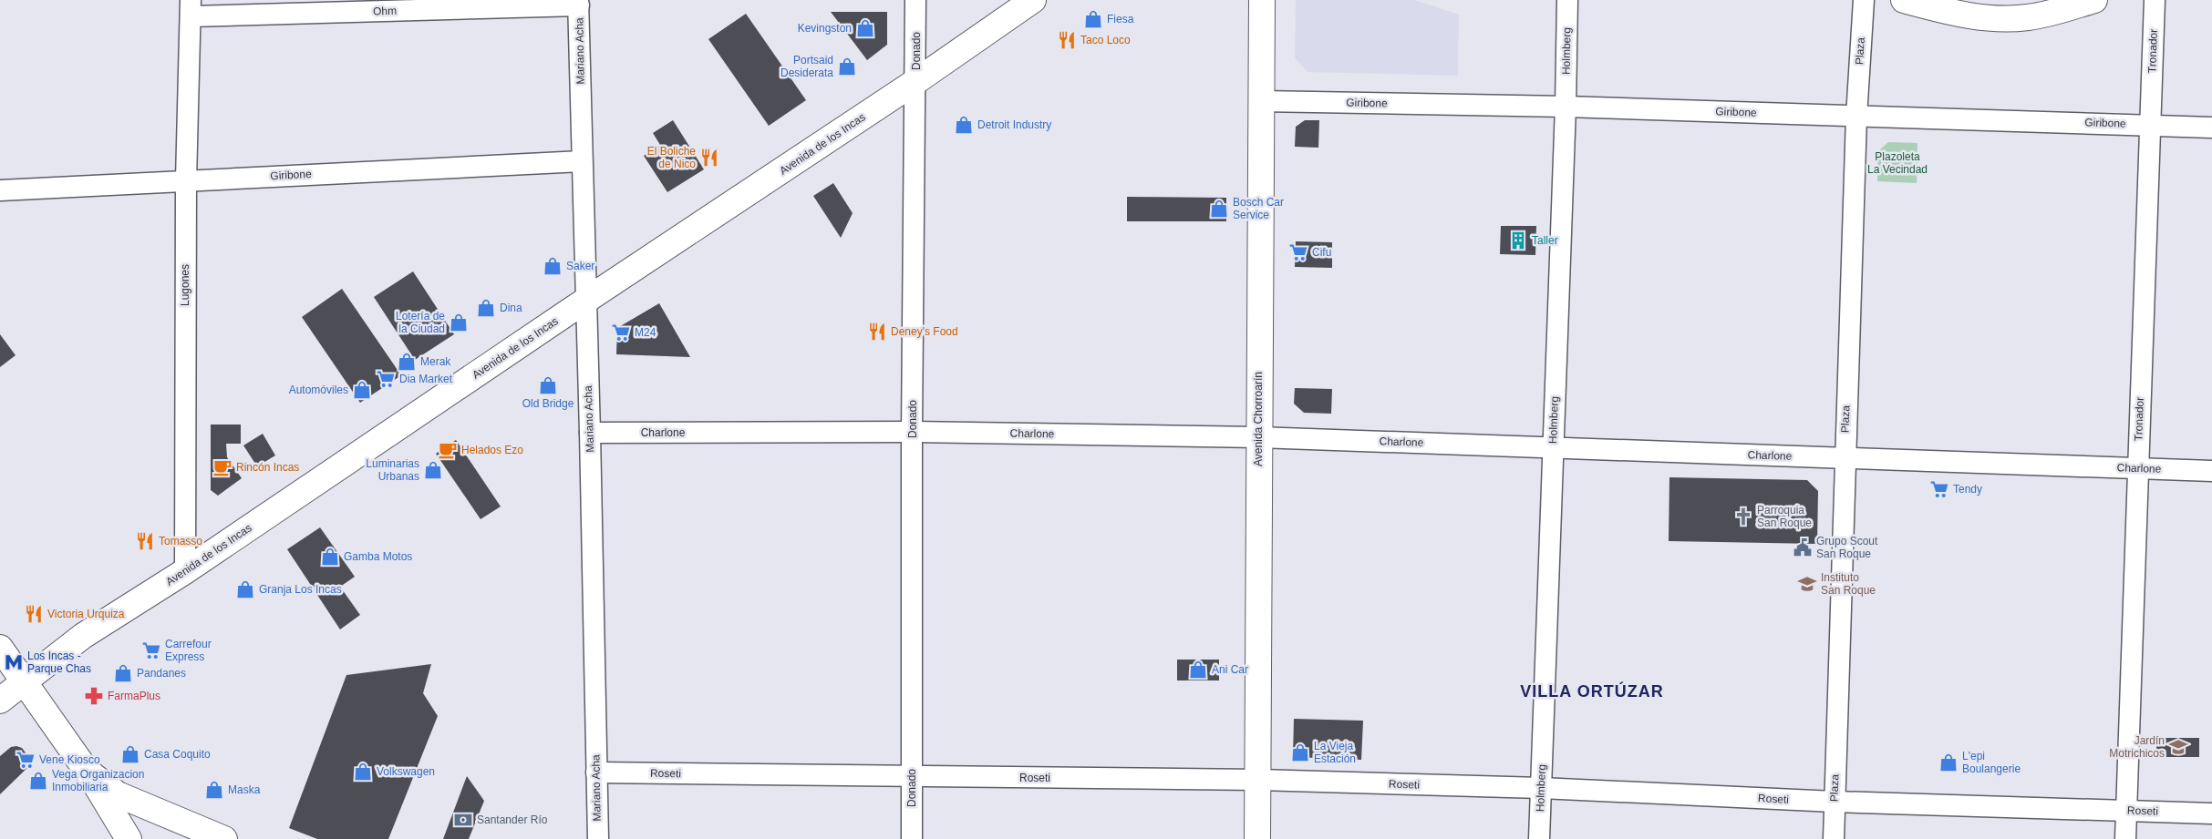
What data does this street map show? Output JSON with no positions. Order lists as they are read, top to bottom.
{
  "streets": {
    "main road": ["Avenida de los Incas", "Avenida Chorroarín"],
    "street": [
      "Ohm",
      "Mariano Acha",
      "Donado",
      "Holmberg",
      "Plaza",
      "Tronador",
      "Giribone",
      "Lugones",
      "Charlone",
      "Roseti"
    ]
  },
  "crossings": [
    ["Ohm", "Mariano Acha"],
    ["Ohm", "Lugones"],
    ["Mariano Acha", "Giribone"],
    ["Mariano Acha", "Avenida de los Incas"],
    ["Mariano Acha", "Charlone"],
    ["Mariano Acha", "Roseti"],
    ["Donado", "Avenida de los Incas"],
    ["Donado", "Charlone"],
    ["Donado", "Roseti"],
    ["Holmberg", "Giribone"],
    ["Holmberg", "Charlone"],
    ["Holmberg", "Roseti"],
    ["Plaza", "Giribone"],
    ["Plaza", "Charlone"],
    ["Plaza", "Roseti"],
    ["Tronador", "Giribone"],
    ["Tronador", "Charlone"],
    ["Tronador", "Roseti"],
    ["Giribone", "Lugones"],
    ["Giribone", "Avenida Chorroarín"],
    ["Avenida de los Incas", "Lugones"],
    ["Avenida Chorroarín", "Charlone"],
    ["Avenida Chorroarín", "Roseti"]
  ],
  "districts": ["VILLA ORTÚZAR"],
  "parks": ["Plazoleta La Vecindad"],
  "places": {
    "shop": [
      "Fiesa",
      "Kevingston",
      "Portsaid Desiderata",
      "Detroit Industry",
      "Bosch Car Service",
      "Saker",
      "Dina",
      "Lotería de la Ciudad",
      "Merak",
      "Old Bridge",
      "Automóviles",
      "Luminarias Urbanas",
      "Gamba Motos",
      "Granja Los Incas",
      "Ani Car",
      "Pandanes",
      "La Vieja Estación",
      "Casa Coquito",
      "L'epi Boulangerie",
      "Volkswagen",
      "Vega Organizacion Inmobiliaria",
      "Maska"
    ],
    "restaurant": [
      "Taco Loco",
      "El Boliche de Nico",
      "Deney's Food",
      "Tomasso",
      "Victoria Urquiza"
    ],
    "building": ["Taller"],
    "supermarket": [
      "Cifu",
      "M24",
      "Dia Market",
      "Tendy",
      "Carrefour Express",
      "Vene Kiosco"
    ],
    "cafe": ["Helados Ezo", "Rincón Incas"],
    "church": ["Parroquia San Roque"],
    "public building": ["Grupo Scout San Roque"],
    "school or university": ["Instituto San Roque", "Jardín Motrichicos"],
    "metro station": ["Los Incas - Parque Chas"],
    "pharmacy": ["FarmaPlus"],
    "bank": ["Santander Río"]
  }
}
